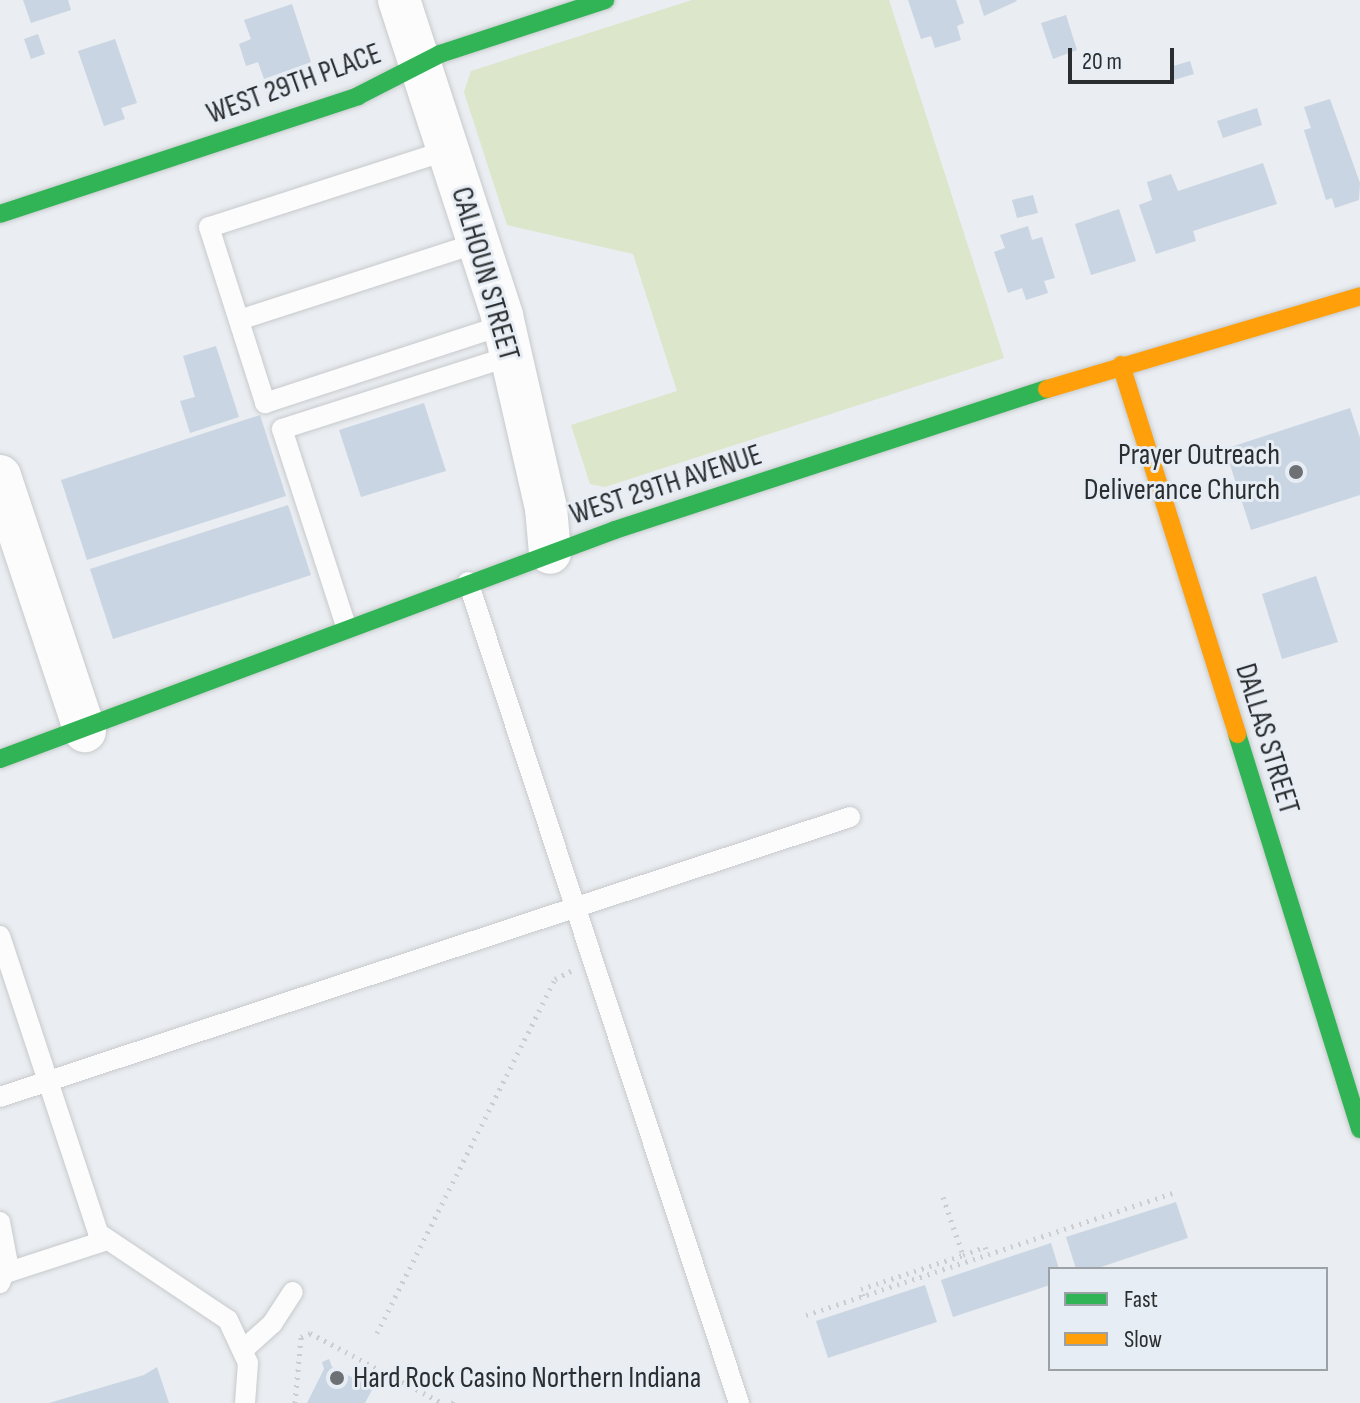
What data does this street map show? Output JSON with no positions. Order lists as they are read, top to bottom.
{
  "streets": {
    "street": [
      "WEST 29TH PLACE",
      "CALHOUN STREET",
      "WEST 29TH AVENUE",
      "DALLAS STREET"
    ]
  },
  "crossings": [
    ["WEST 29TH PLACE", "CALHOUN STREET"],
    ["CALHOUN STREET", "WEST 29TH AVENUE"],
    ["WEST 29TH AVENUE", "DALLAS STREET"]
  ],
  "places": ["Prayer Outreach Deliverance Church", "Hard Rock Casino Northern Indiana"],
  "legend": ["Fast", "Slow"],
  "scale_bar": "20 m"
}
